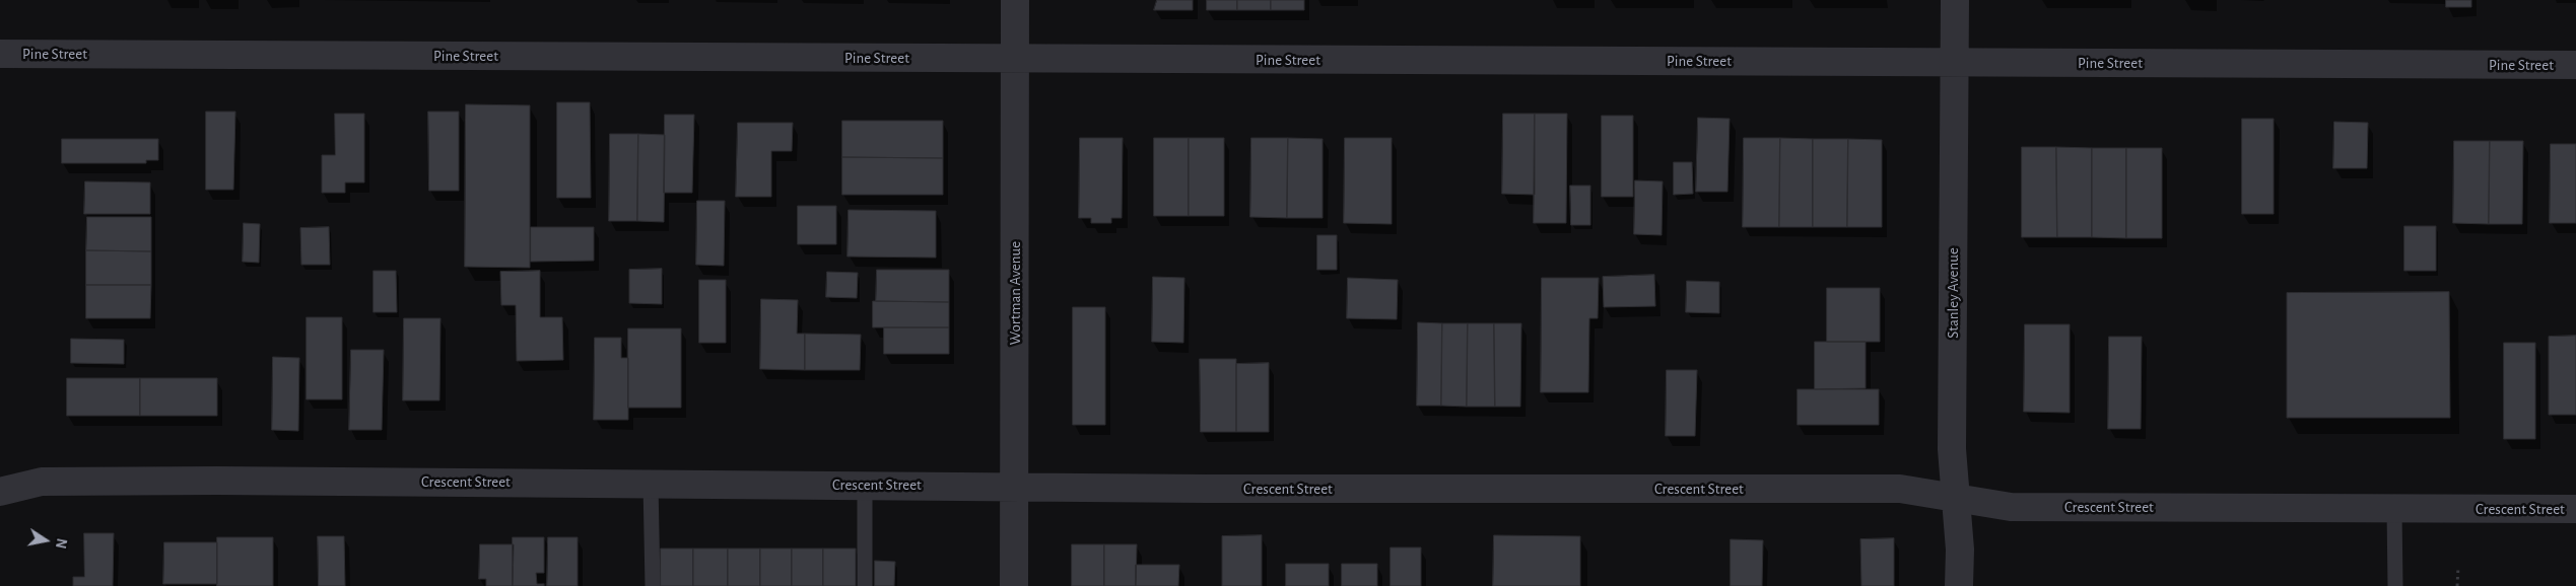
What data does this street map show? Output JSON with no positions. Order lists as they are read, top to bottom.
{
  "streets": {
    "street": [
      "Pine Street",
      "Wortman Avenue",
      "Stanley Avenue",
      "Crescent Street"
    ]
  },
  "crossings": [
    ["Pine Street", "Wortman Avenue"],
    ["Pine Street", "Stanley Avenue"],
    ["Wortman Avenue", "Crescent Street"],
    ["Stanley Avenue", "Crescent Street"]
  ],
  "north": "right"
}
